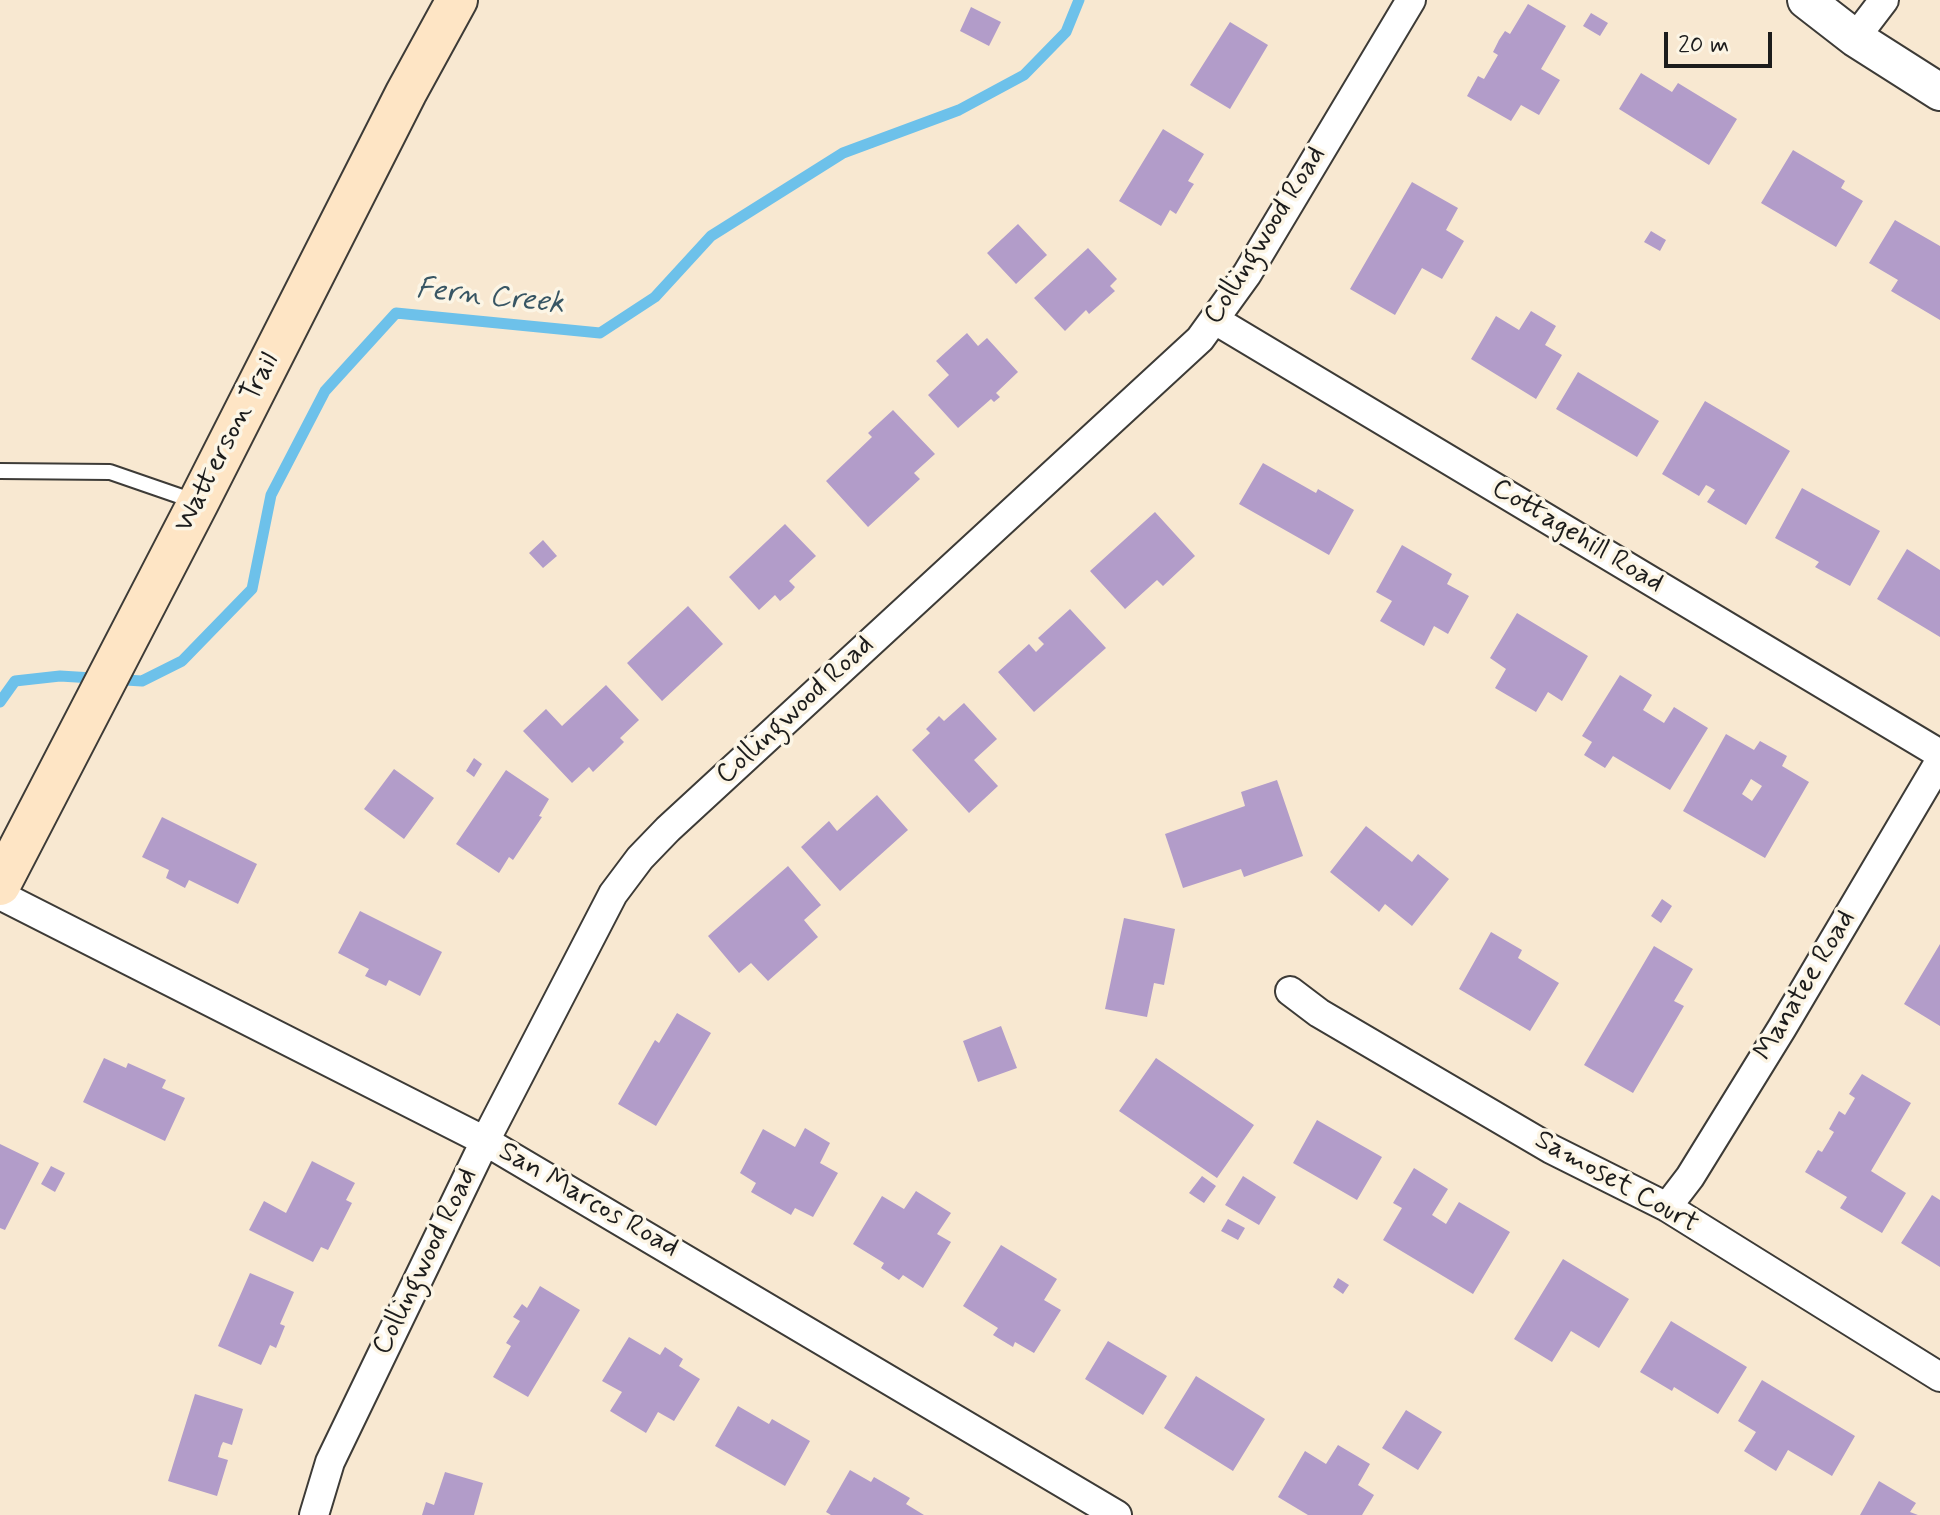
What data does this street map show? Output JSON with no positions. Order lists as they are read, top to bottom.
{
  "streets": {
    "main road": ["Watterson Trail"],
    "street": [
      "Collingwood Road",
      "Cottagehill Road",
      "Manatee Road",
      "Samoset Court",
      "San Marcos Road"
    ]
  },
  "crossings": [
    ["Collingwood Road", "Cottagehill Road"],
    ["Collingwood Road", "San Marcos Road"],
    ["Manatee Road", "Samoset Court"]
  ],
  "water": ["Fern Creek"],
  "scale_bar": "20 m"
}
